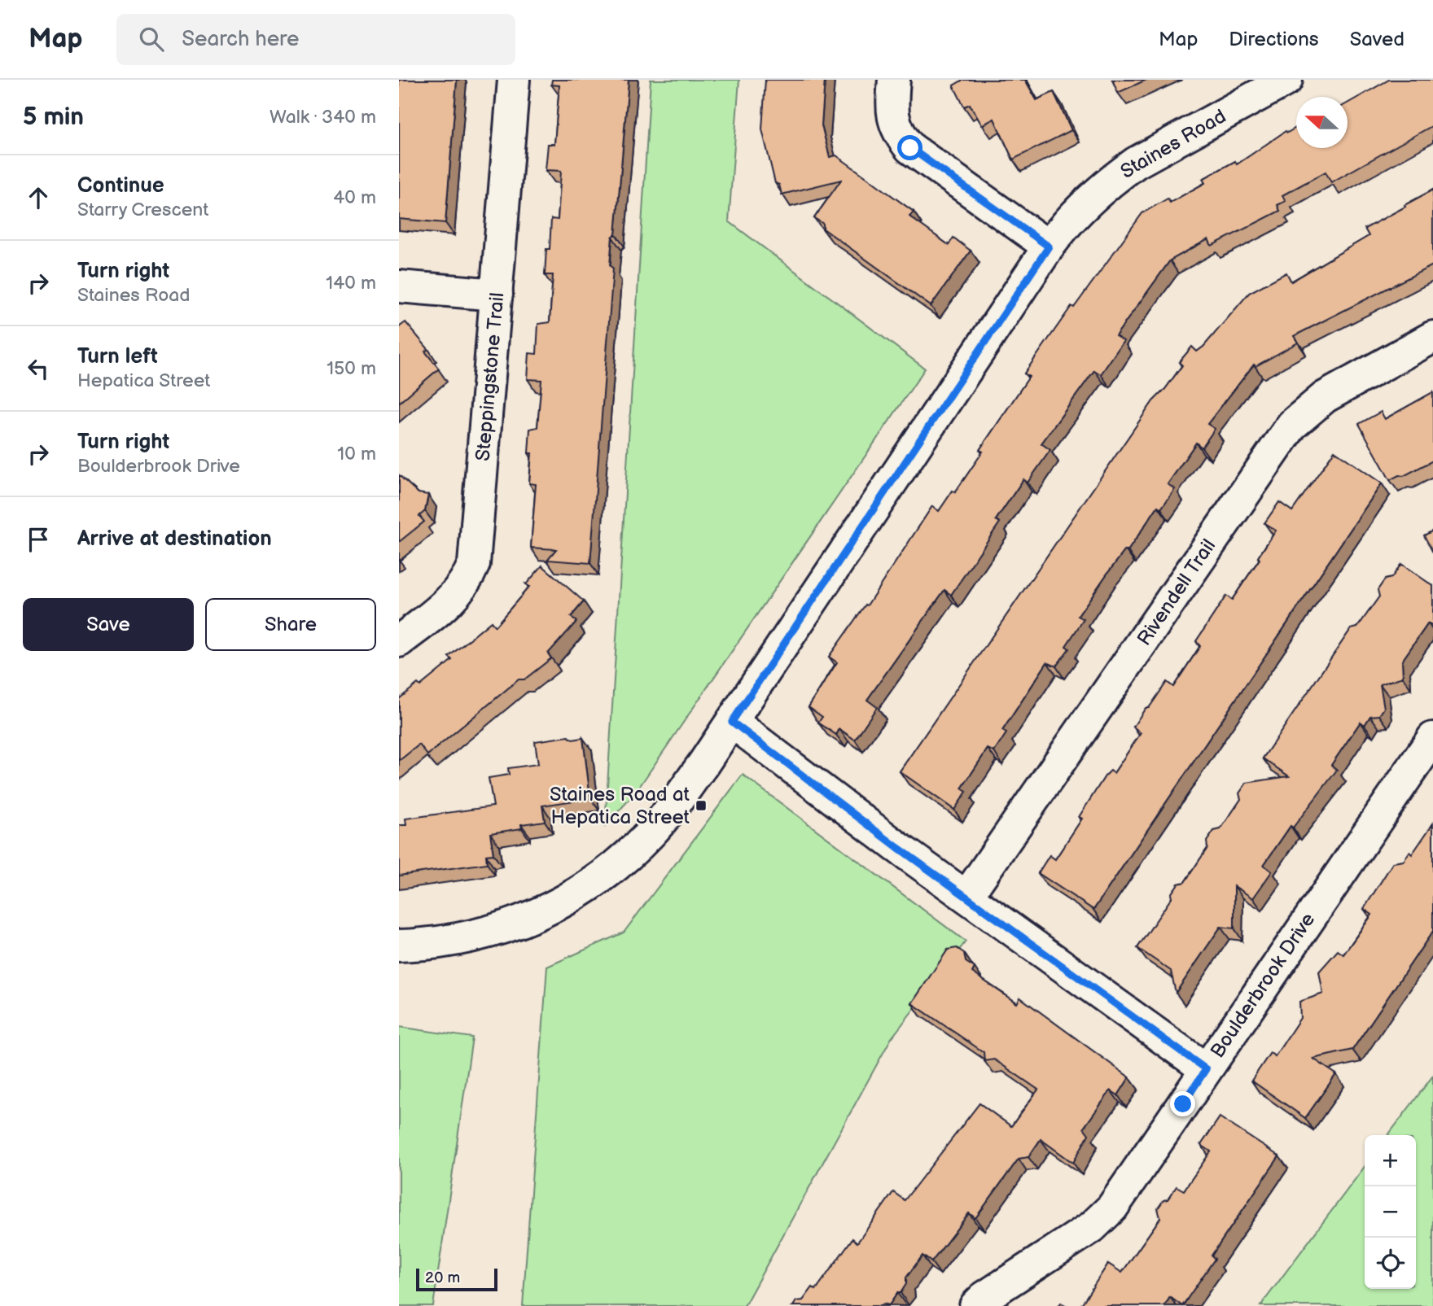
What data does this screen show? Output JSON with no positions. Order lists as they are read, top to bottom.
{
  "streets": {
    "street": [
      "Staines Road",
      "Steppingstone Trail",
      "Rivendell Trail",
      "Boulderbrook Drive"
    ]
  },
  "places": {
    "transit": ["Staines Road at Hepatica Street"]
  },
  "scale_bar": "20 m",
  "north": "left",
  "page": {
    "header": "Map",
    "search": "Search here",
    "nav": ["Map", "Directions", "Saved"],
    "heading": ["5 min", "Walk · 340 m"],
    "list": [
      ["Continue", "Starry Crescent", "40 m"],
      ["Turn right", "Staines Road", "140 m"],
      ["Turn left", "Hepatica Street", "150 m"],
      ["Turn right", "Boulderbrook Drive", "10 m"],
      "Arrive at destination"
    ],
    "buttons": ["Save", "Share"],
    "map_buttons": ["+", "−"],
    "scale": "20 m"
  }
}
